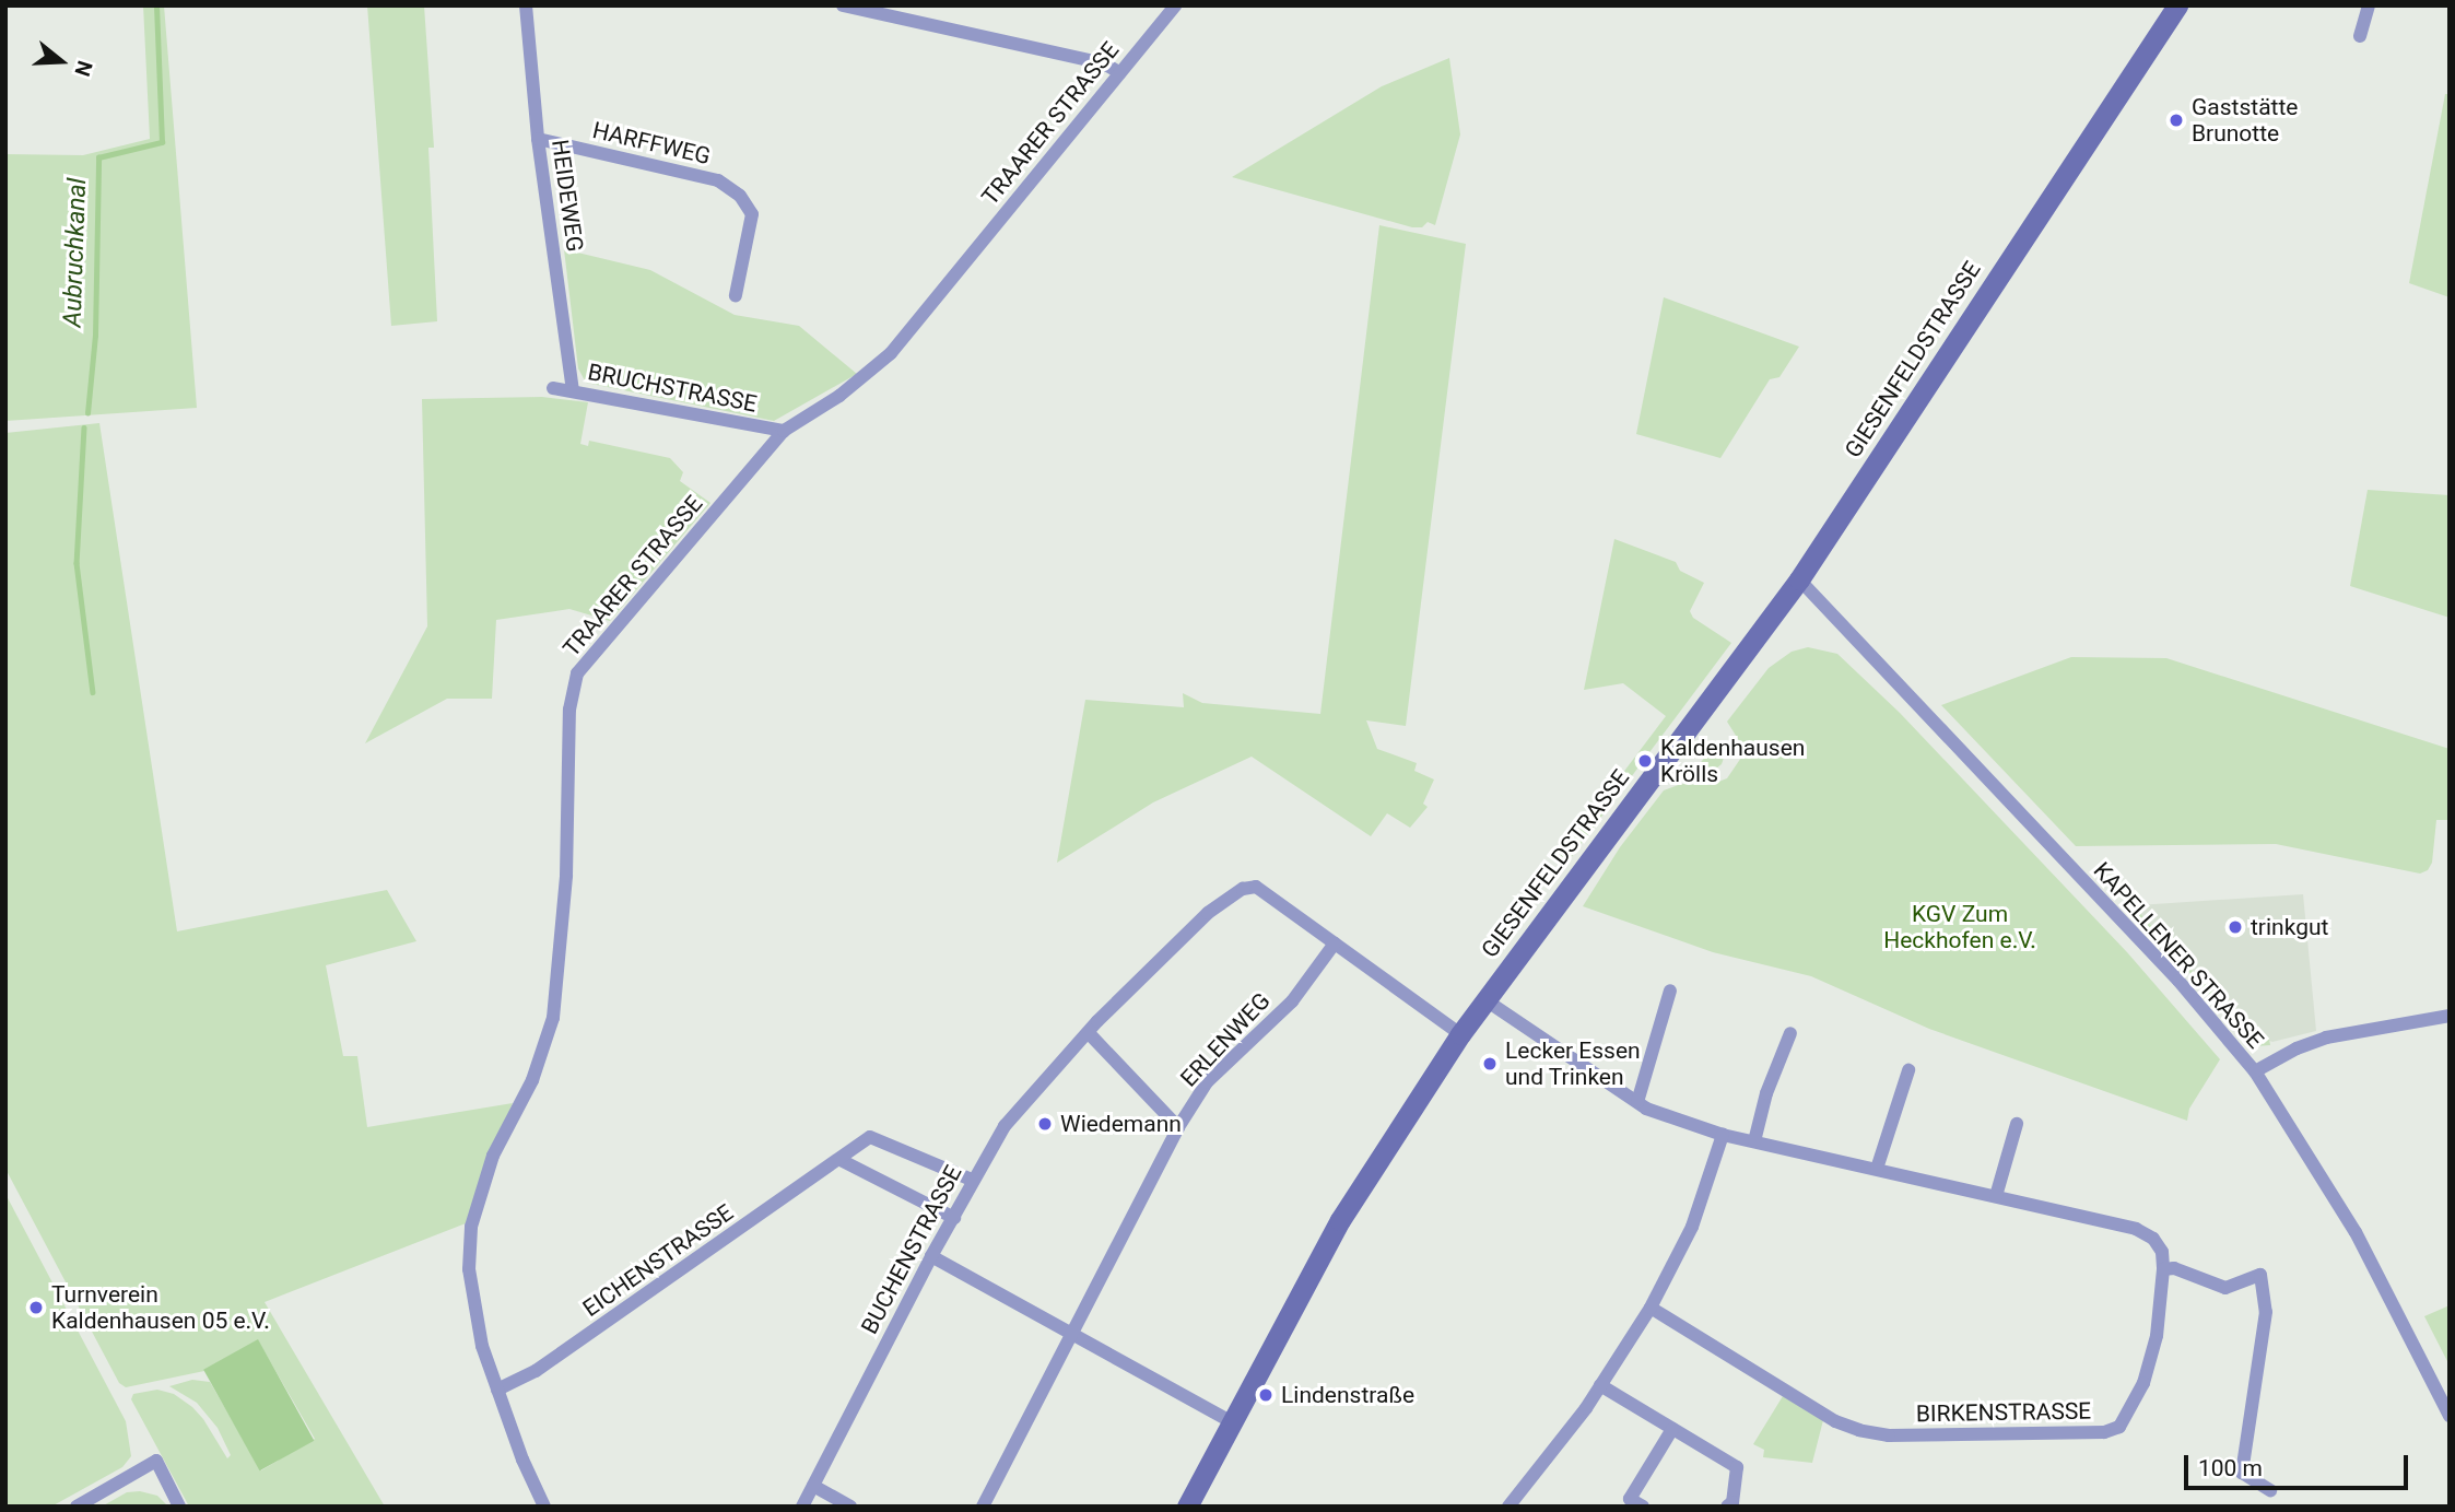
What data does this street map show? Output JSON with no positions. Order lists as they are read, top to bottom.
{
  "streets": {
    "main road": ["GIESENFELDSTRASSE"],
    "street": [
      "TRAARER STRASSE",
      "HARFFWEG",
      "HEIDEWEG",
      "BRUCHSTRASSE",
      "KAPELLENER STRASSE",
      "ERLENWEG",
      "BUCHENSTRASSE",
      "EICHENSTRASSE",
      "BIRKENSTRASSE"
    ]
  },
  "crossings": [
    ["TRAARER STRASSE", "BRUCHSTRASSE"],
    ["TRAARER STRASSE", "EICHENSTRASSE"],
    ["HARFFWEG", "HEIDEWEG"],
    ["HEIDEWEG", "BRUCHSTRASSE"],
    ["GIESENFELDSTRASSE", "KAPELLENER STRASSE"],
    ["GIESENFELDSTRASSE", "BUCHENSTRASSE"],
    ["GIESENFELDSTRASSE", "BIRKENSTRASSE"],
    ["ERLENWEG", "BUCHENSTRASSE"],
    ["BUCHENSTRASSE", "EICHENSTRASSE"]
  ],
  "water": ["Aubruchkanal"],
  "parks": ["KGV Zum Heckhofen e.V."],
  "places": [
    "Gaststätte Brunotte",
    "Kaldenhausen Krölls",
    "trinkgut",
    "Lecker Essen und Trinken",
    "Wiedemann",
    "Turnverein Kaldenhausen 05 e.V.",
    "Lindenstraße"
  ],
  "scale_bar": "100 m",
  "north": "right"
}
